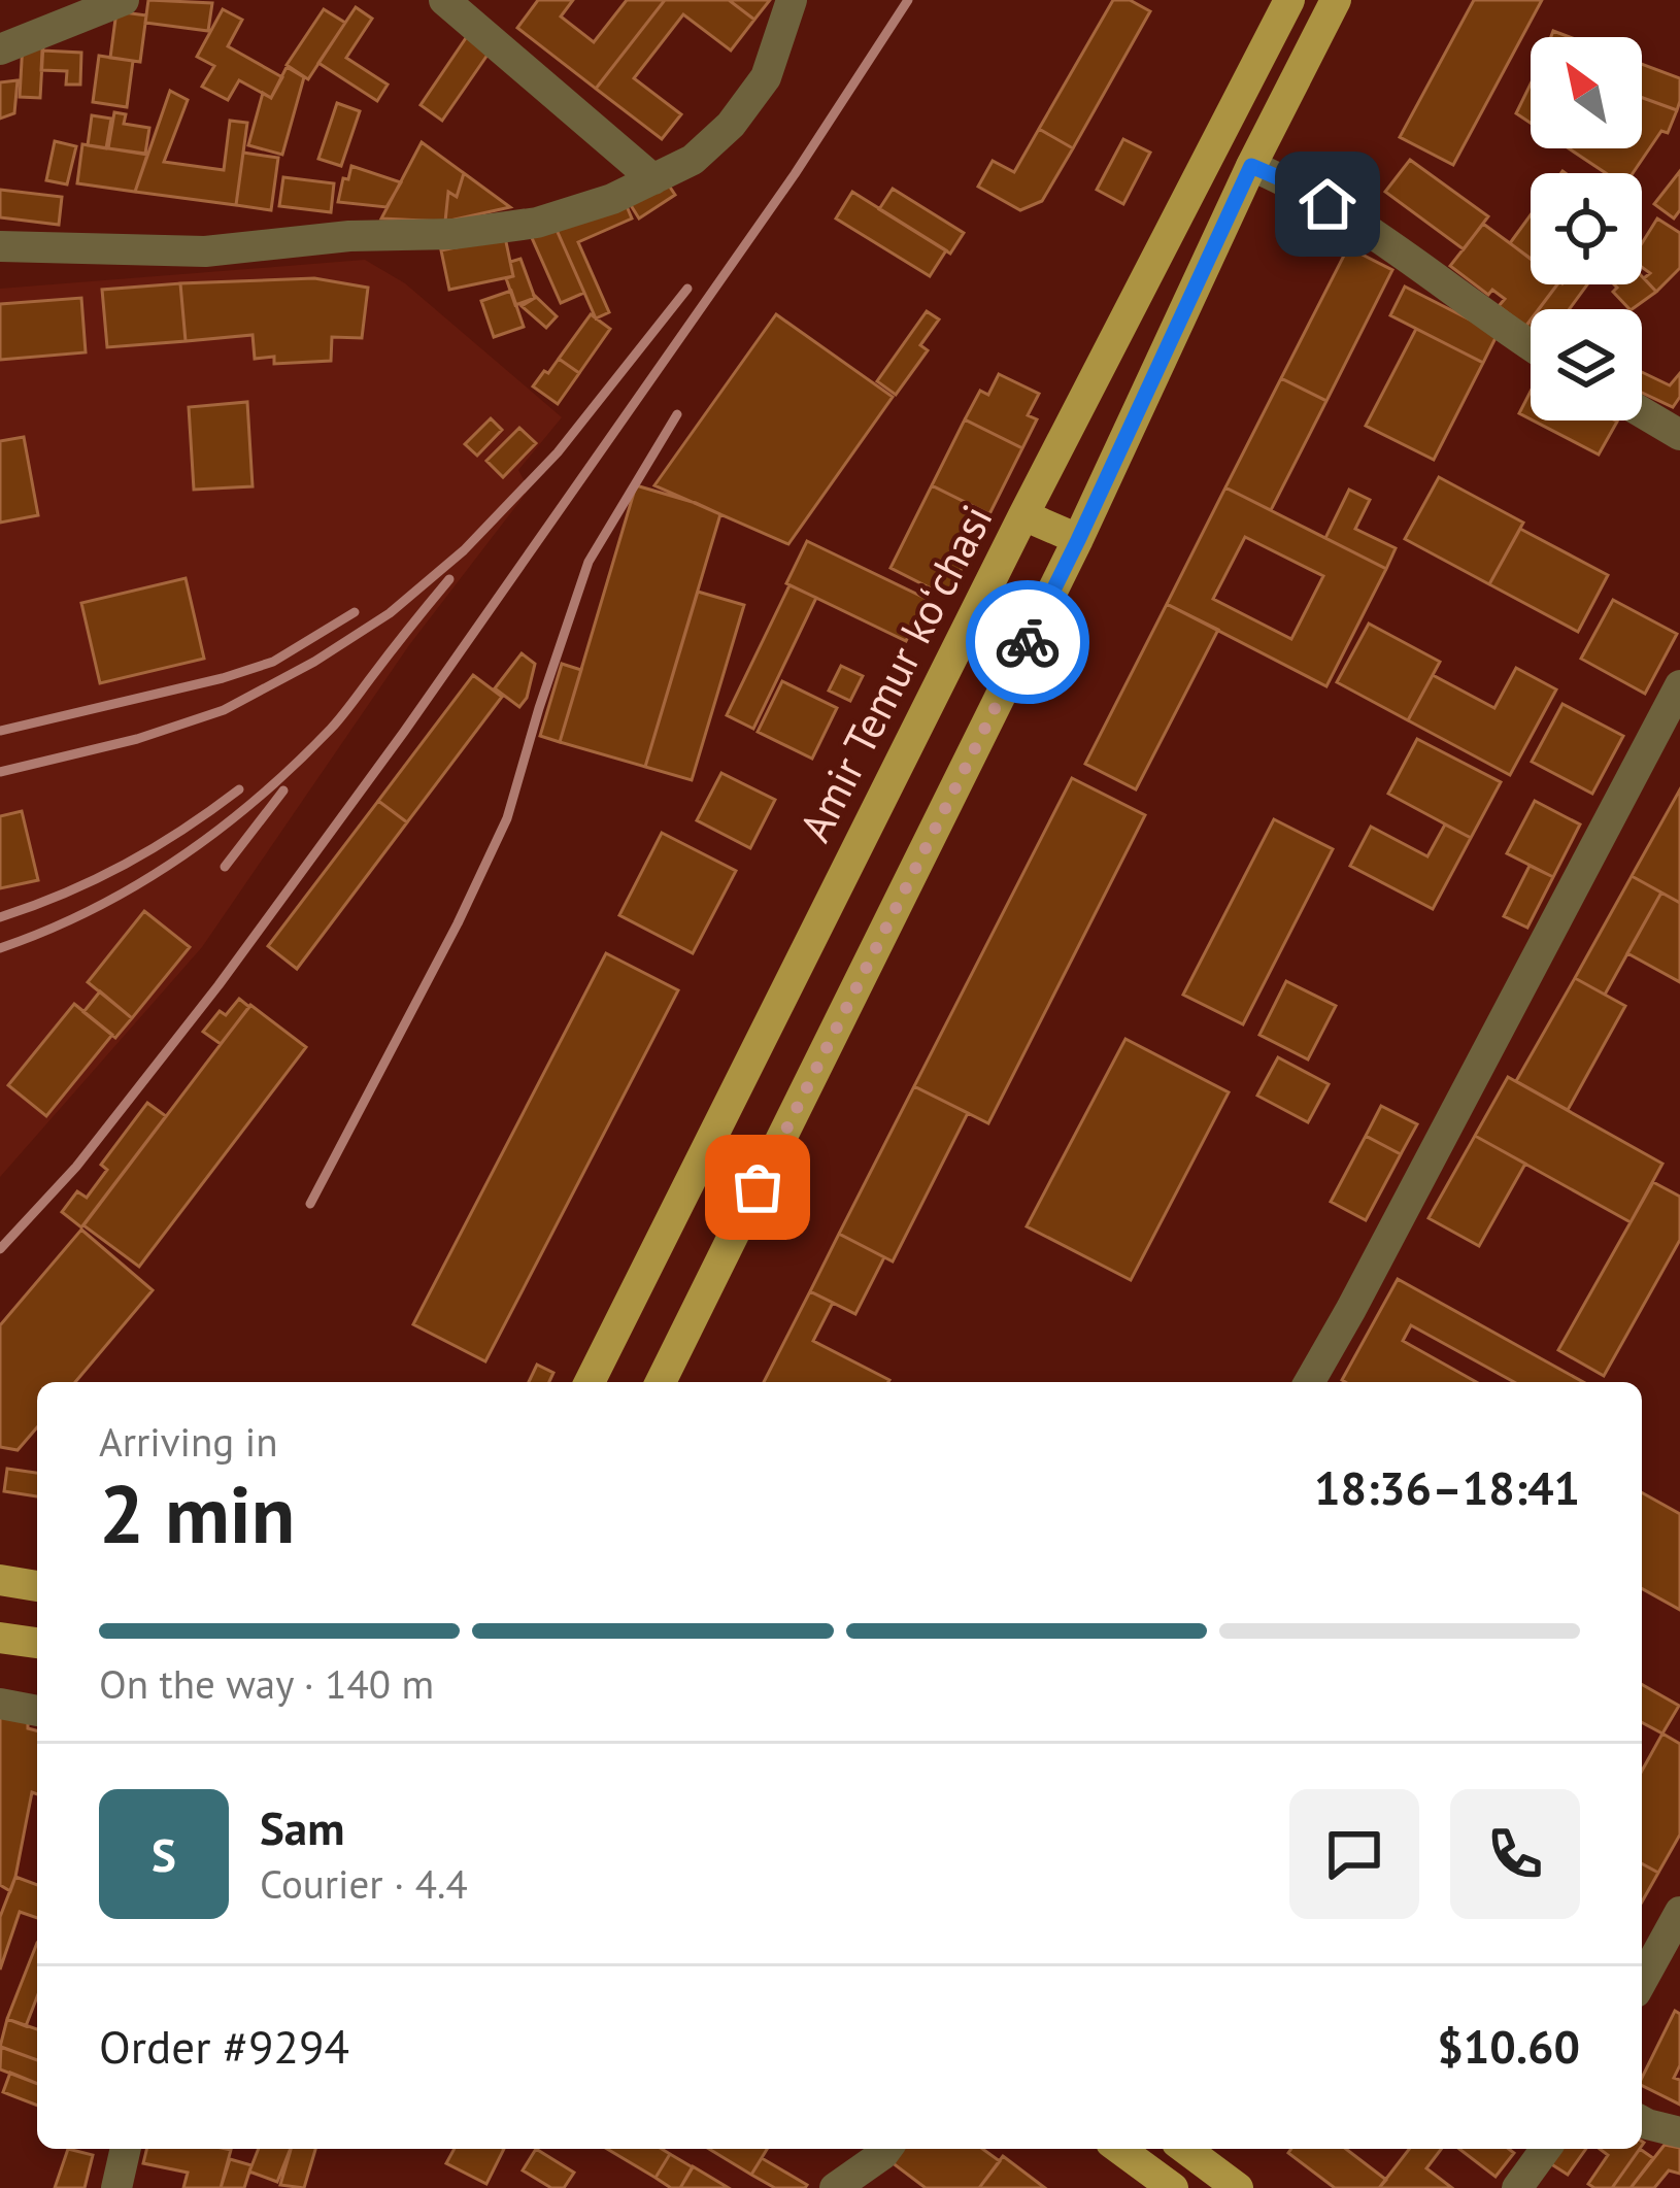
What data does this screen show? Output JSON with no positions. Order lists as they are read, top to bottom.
{
  "streets": {
    "main road": ["Amir Temur koʻchasi"]
  },
  "north": "top left",
  "page": {
    "heading": ["2 min", "Arriving in", "18:36–18:41"],
    "panel": [
      "Sam",
      "Courier · 4.4",
      "Order #9294",
      "$10.60"
    ],
    "bar": "On the way · 140 m",
    "round": "S"
  }
}
